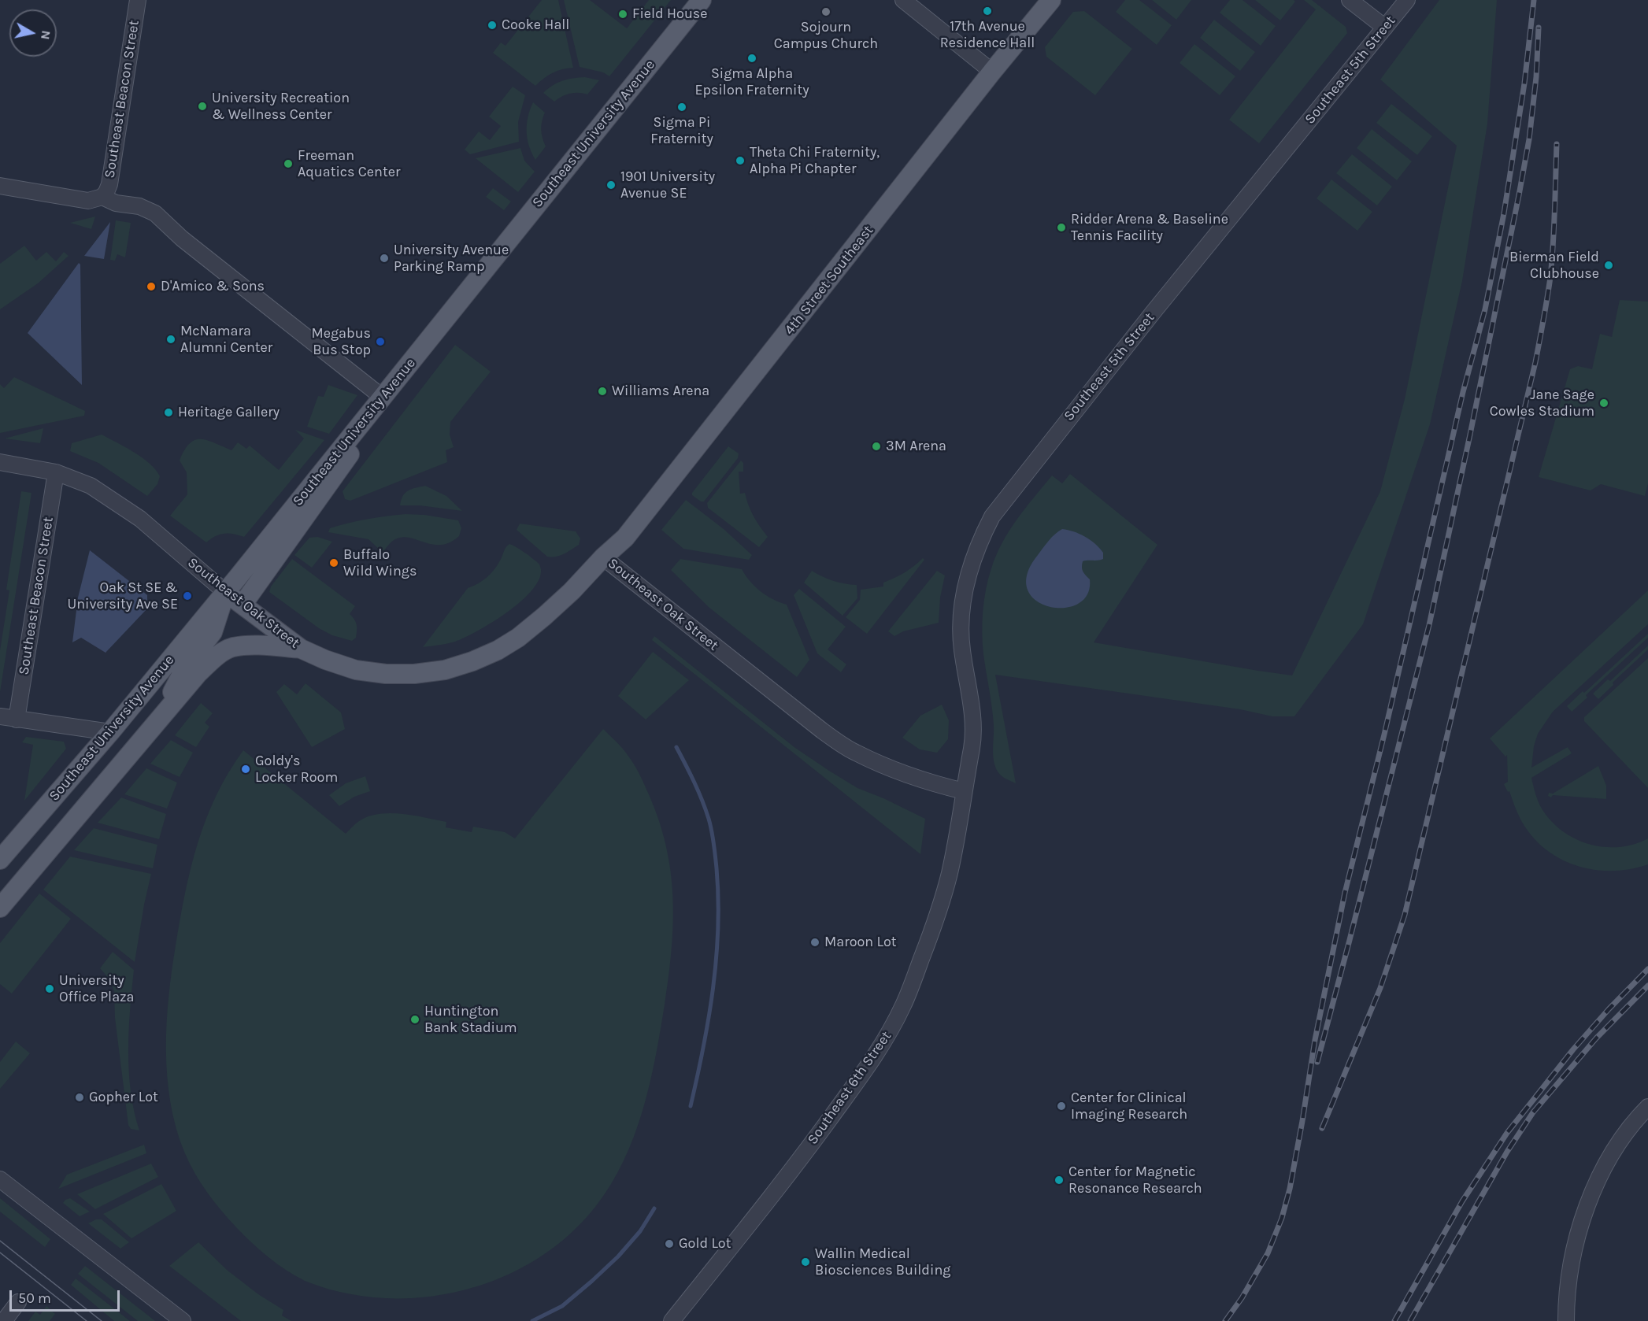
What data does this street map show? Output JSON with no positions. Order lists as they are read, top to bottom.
{
  "streets": {
    "main road": ["Southeast University Avenue", "4th Street Southeast", "Southeast Oak Street"],
    "street": ["Southeast 5th Street", "Southeast Beacon Street", "Southeast 6th Street"]
  },
  "crossings": [
    ["Southeast 5th Street", "Southeast Oak Street"],
    ["Southeast 5th Street", "Southeast 6th Street"],
    ["Southeast Beacon Street", "Southeast Oak Street"],
    ["Southeast University Avenue", "Southeast Oak Street"],
    ["4th Street Southeast", "Southeast Oak Street"],
    ["Southeast Oak Street", "Southeast 6th Street"]
  ],
  "places": [
    "17th Avenue Residence Hall",
    "Sojourn Campus Church",
    "Field House",
    "Cooke Hall",
    "Sigma Alpha Epsilon Fraternity",
    "University Recreation & Wellness Center",
    "Sigma Pi Fraternity",
    "Theta Chi Fraternity, Alpha Pi Chapter",
    "Freeman Aquatics Center",
    "1901 University Avenue SE",
    "Ridder Arena & Baseline Tennis Facility",
    "University Avenue Parking Ramp",
    "Bierman Field Clubhouse",
    "D'Amico & Sons",
    "McNamara Alumni Center",
    "Megabus Bus Stop",
    "Williams Arena",
    "Jane Sage Cowles Stadium",
    "Heritage Gallery",
    "3M Arena",
    "Buffalo Wild Wings",
    "Oak St SE & University Ave SE",
    "Goldy's Locker Room",
    "Maroon Lot",
    "University Office Plaza",
    "Huntington Bank Stadium",
    "Gopher Lot",
    "Center for Clinical Imaging Research",
    "Center for Magnetic Resonance Research",
    "Gold Lot",
    "Wallin Medical Biosciences Building"
  ],
  "scale_bar": "50 m",
  "north": "right"
}
